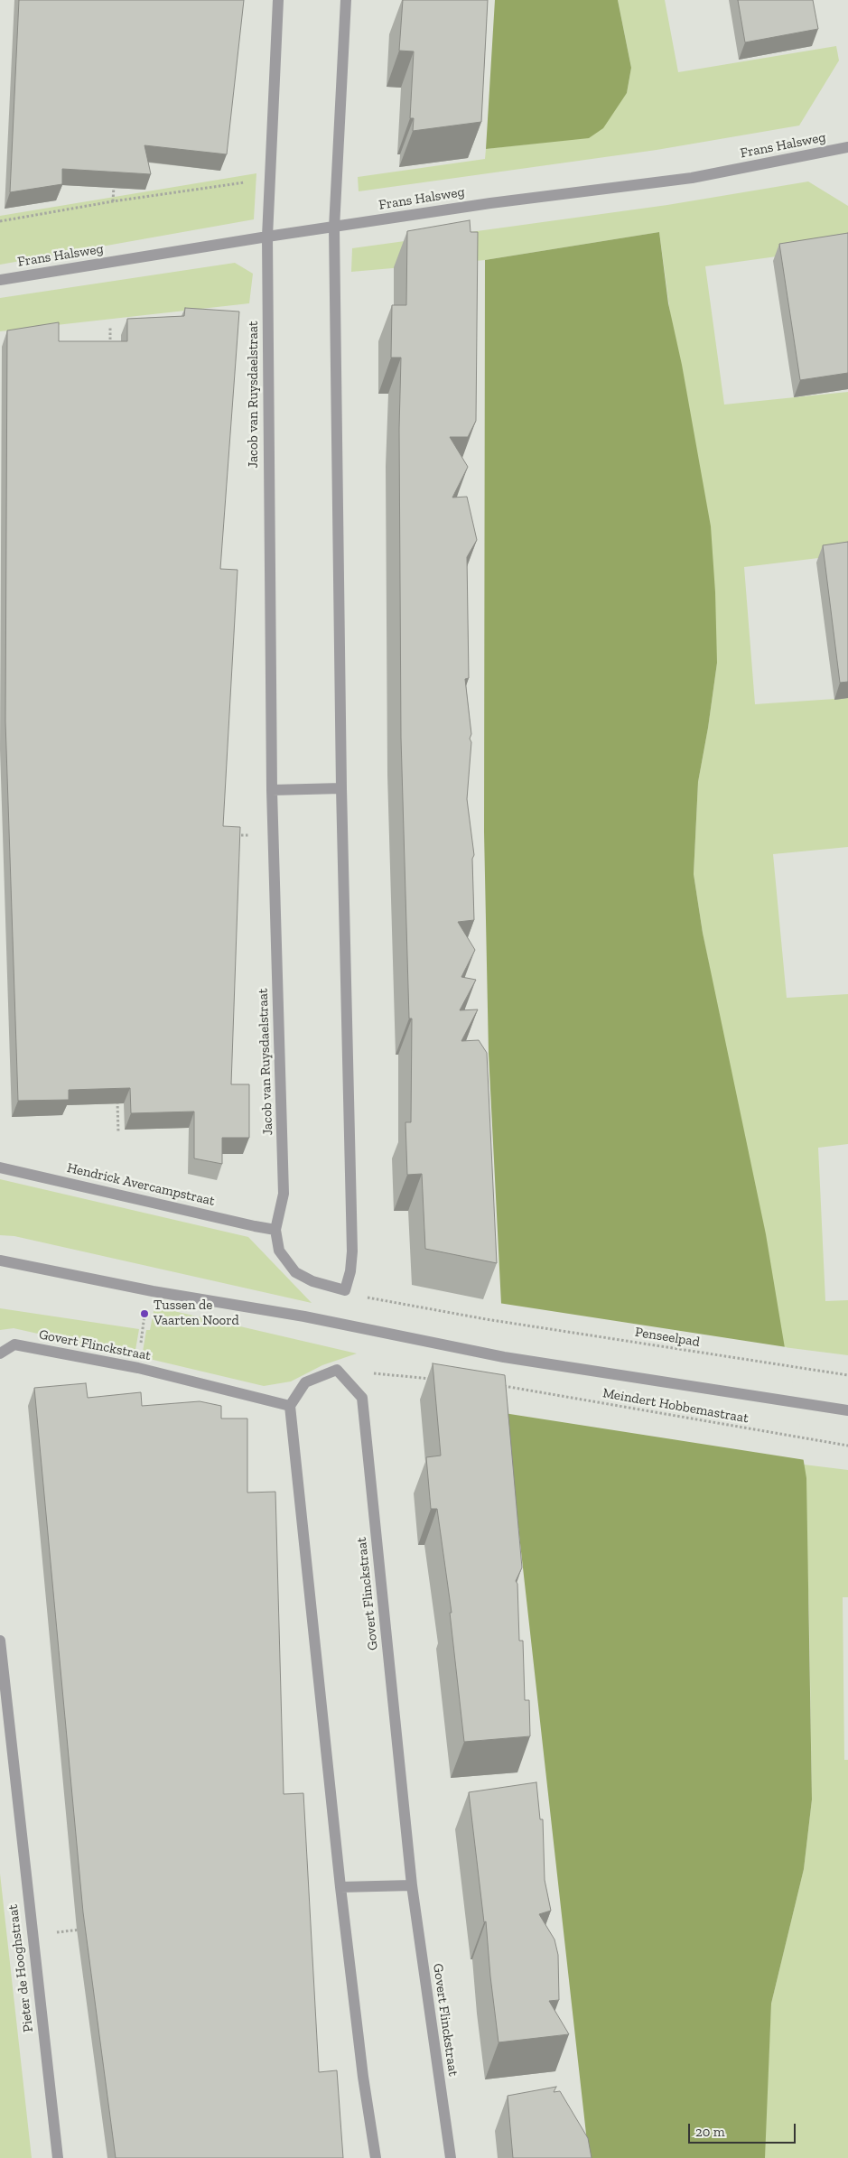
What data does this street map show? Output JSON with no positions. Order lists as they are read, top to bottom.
{
  "streets": {
    "street": [
      "Frans Halsweg",
      "Jacob van Ruysdaelstraat",
      "Hendrick Avercampstraat",
      "Govert Flinckstraat",
      "Pieter de Hooghstraat"
    ],
    "path": ["Penseelpad", "Meindert Hobbemastraat"]
  },
  "crossings": [
    ["Frans Halsweg", "Jacob van Ruysdaelstraat"],
    ["Jacob van Ruysdaelstraat", "Hendrick Avercampstraat"],
    ["Jacob van Ruysdaelstraat", "Penseelpad"]
  ],
  "places": ["Tussen de Vaarten Noord"],
  "scale_bar": "20 m"
}
